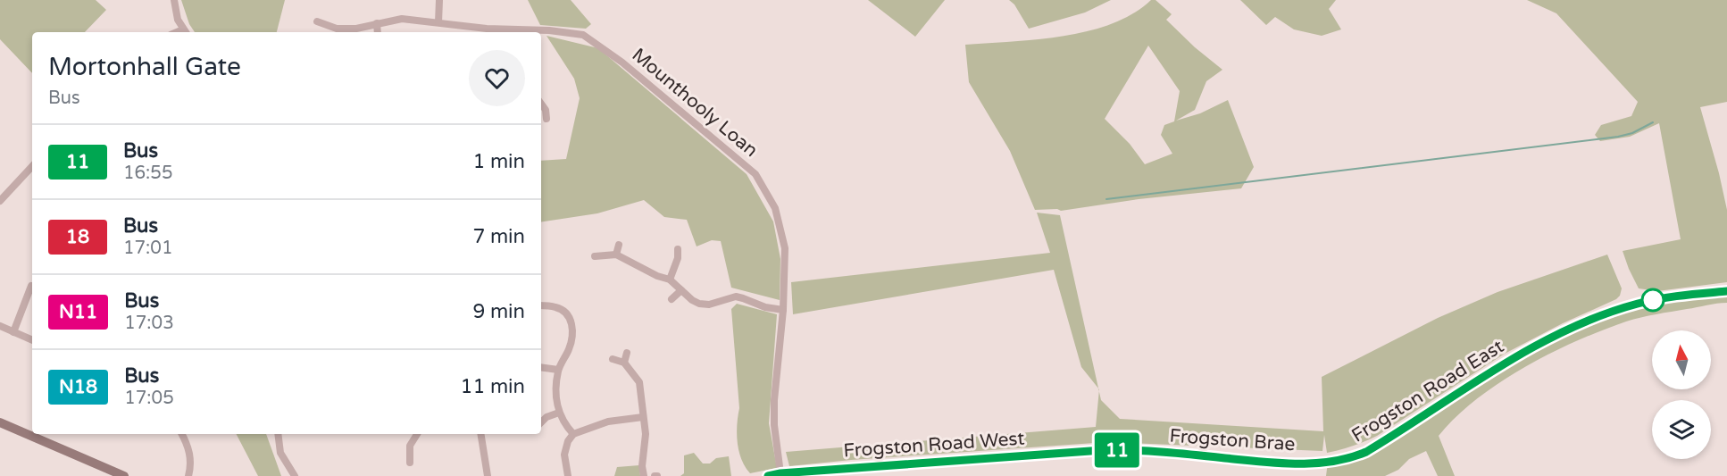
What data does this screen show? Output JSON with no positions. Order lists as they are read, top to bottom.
{
  "streets": {
    "main road": ["Frogston Road East", "Frogston Brae", "Frogston Road West"],
    "street": ["Mounthooly Loan"]
  },
  "crossings": [
    ["Mounthooly Loan", "Frogston Road West"],
    ["Frogston Road East", "Frogston Brae"],
    ["Frogston Brae", "Frogston Road West"]
  ],
  "lines": ["bus line 11"],
  "north": "top",
  "page": {
    "on_map": "11",
    "heading": ["Mortonhall Gate", "Bus"],
    "list": [
      {
        "mark": "11",
        "name": "Bus",
        "note": "16:55",
        "value": "1 min"
      },
      {
        "mark": "18",
        "name": "Bus",
        "note": "17:01",
        "value": "7 min"
      },
      {
        "mark": "N11",
        "name": "Bus",
        "note": "17:03",
        "value": "9 min"
      },
      {
        "mark": "N18",
        "name": "Bus",
        "note": "17:05",
        "value": "11 min"
      }
    ]
  }
}
